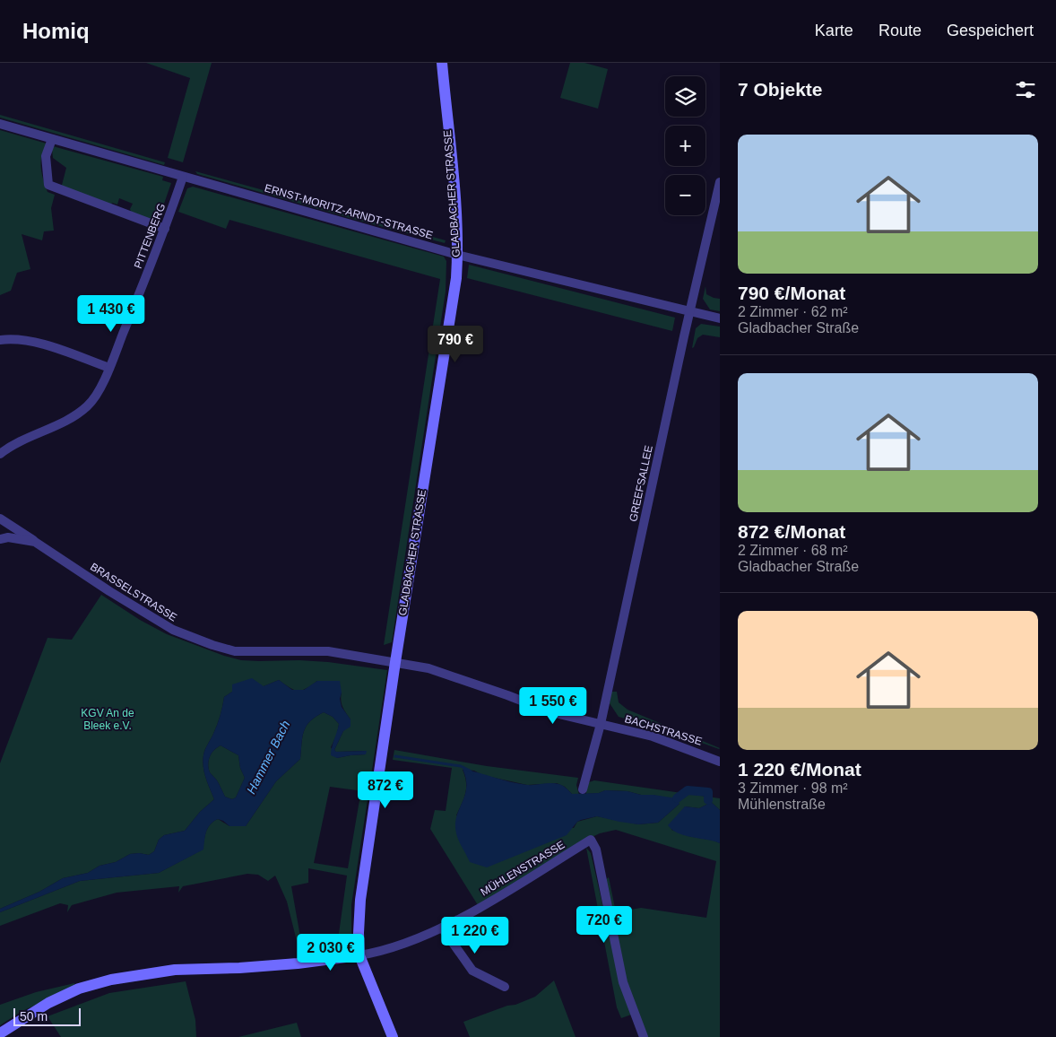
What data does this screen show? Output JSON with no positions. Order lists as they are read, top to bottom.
{
  "streets": {
    "main road": ["GLADBACHER STRASSE"],
    "street": [
      "ERNST-MORITZ-ARNDT-STRASSE",
      "PITTENBERG",
      "GREEFSALLEE",
      "BRASSELSTRASSE",
      "BACHSTRASSE",
      "MÜHLENSTRASSE"
    ]
  },
  "crossings": [
    ["GLADBACHER STRASSE", "ERNST-MORITZ-ARNDT-STRASSE"],
    ["GLADBACHER STRASSE", "BRASSELSTRASSE"],
    ["GLADBACHER STRASSE", "BACHSTRASSE"],
    ["GLADBACHER STRASSE", "MÜHLENSTRASSE"],
    ["ERNST-MORITZ-ARNDT-STRASSE", "PITTENBERG"],
    ["ERNST-MORITZ-ARNDT-STRASSE", "GREEFSALLEE"],
    ["GREEFSALLEE", "BACHSTRASSE"],
    ["BRASSELSTRASSE", "BACHSTRASSE"]
  ],
  "water": ["Hammer Bach"],
  "parks": ["KGV An de Bleek e.V."],
  "scale_bar": "50 m",
  "page": {
    "header": "Homiq",
    "nav": ["Karte", "Route", "Gespeichert"],
    "heading": "7 Objekte",
    "map_buttons": ["+", "−"],
    "list": [
      {
        "name": "790 €/Monat",
        "note": "2 Zimmer · 62 m² · Gladbacher Straße"
      },
      {
        "name": "872 €/Monat",
        "note": "2 Zimmer · 68 m² · Gladbacher Straße"
      },
      {
        "name": "1 220 €/Monat",
        "note": "3 Zimmer · 98 m² · Mühlenstraße"
      }
    ],
    "price": [
      "1 430 €",
      "790 €",
      "1 550 €",
      "872 €",
      "720 €",
      "1 220 €",
      "2 030 €"
    ],
    "scale": "50 m"
  }
}
